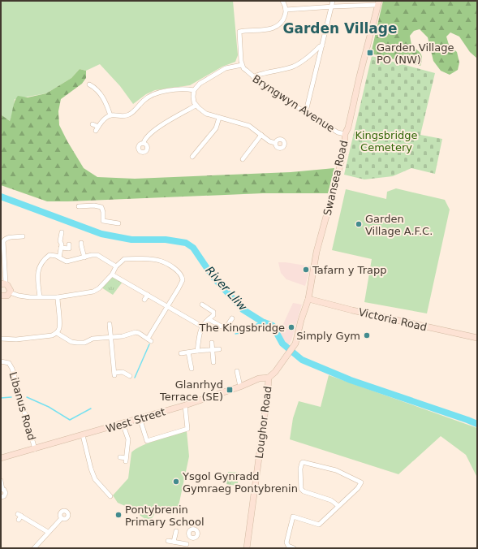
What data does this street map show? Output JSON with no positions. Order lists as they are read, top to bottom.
{
  "streets": {
    "main road": [
      "Swansea Road",
      "Victoria Road",
      "West Street",
      "Loughor Road"
    ],
    "street": ["Bryngwyn Avenue", "Libanus Road"]
  },
  "crossings": [
    ["Bryngwyn Avenue", "Swansea Road"],
    ["Swansea Road", "Victoria Road"],
    ["Swansea Road", "Loughor Road"],
    ["Libanus Road", "West Street"],
    ["West Street", "Loughor Road"]
  ],
  "districts": ["Garden Village"],
  "water": ["River Lliw"],
  "parks": ["Kingsbridge Cemetery"],
  "places": {
    "transit": ["Garden Village PO (NW)", "Glanrhyd Terrace (SE)"],
    "other": [
      "Garden Village A.F.C.",
      "Tafarn y Trapp",
      "The Kingsbridge",
      "Simply Gym",
      "Ysgol Gynradd Gymraeg Pontybrenin",
      "Pontybrenin Primary School"
    ]
  }
}
